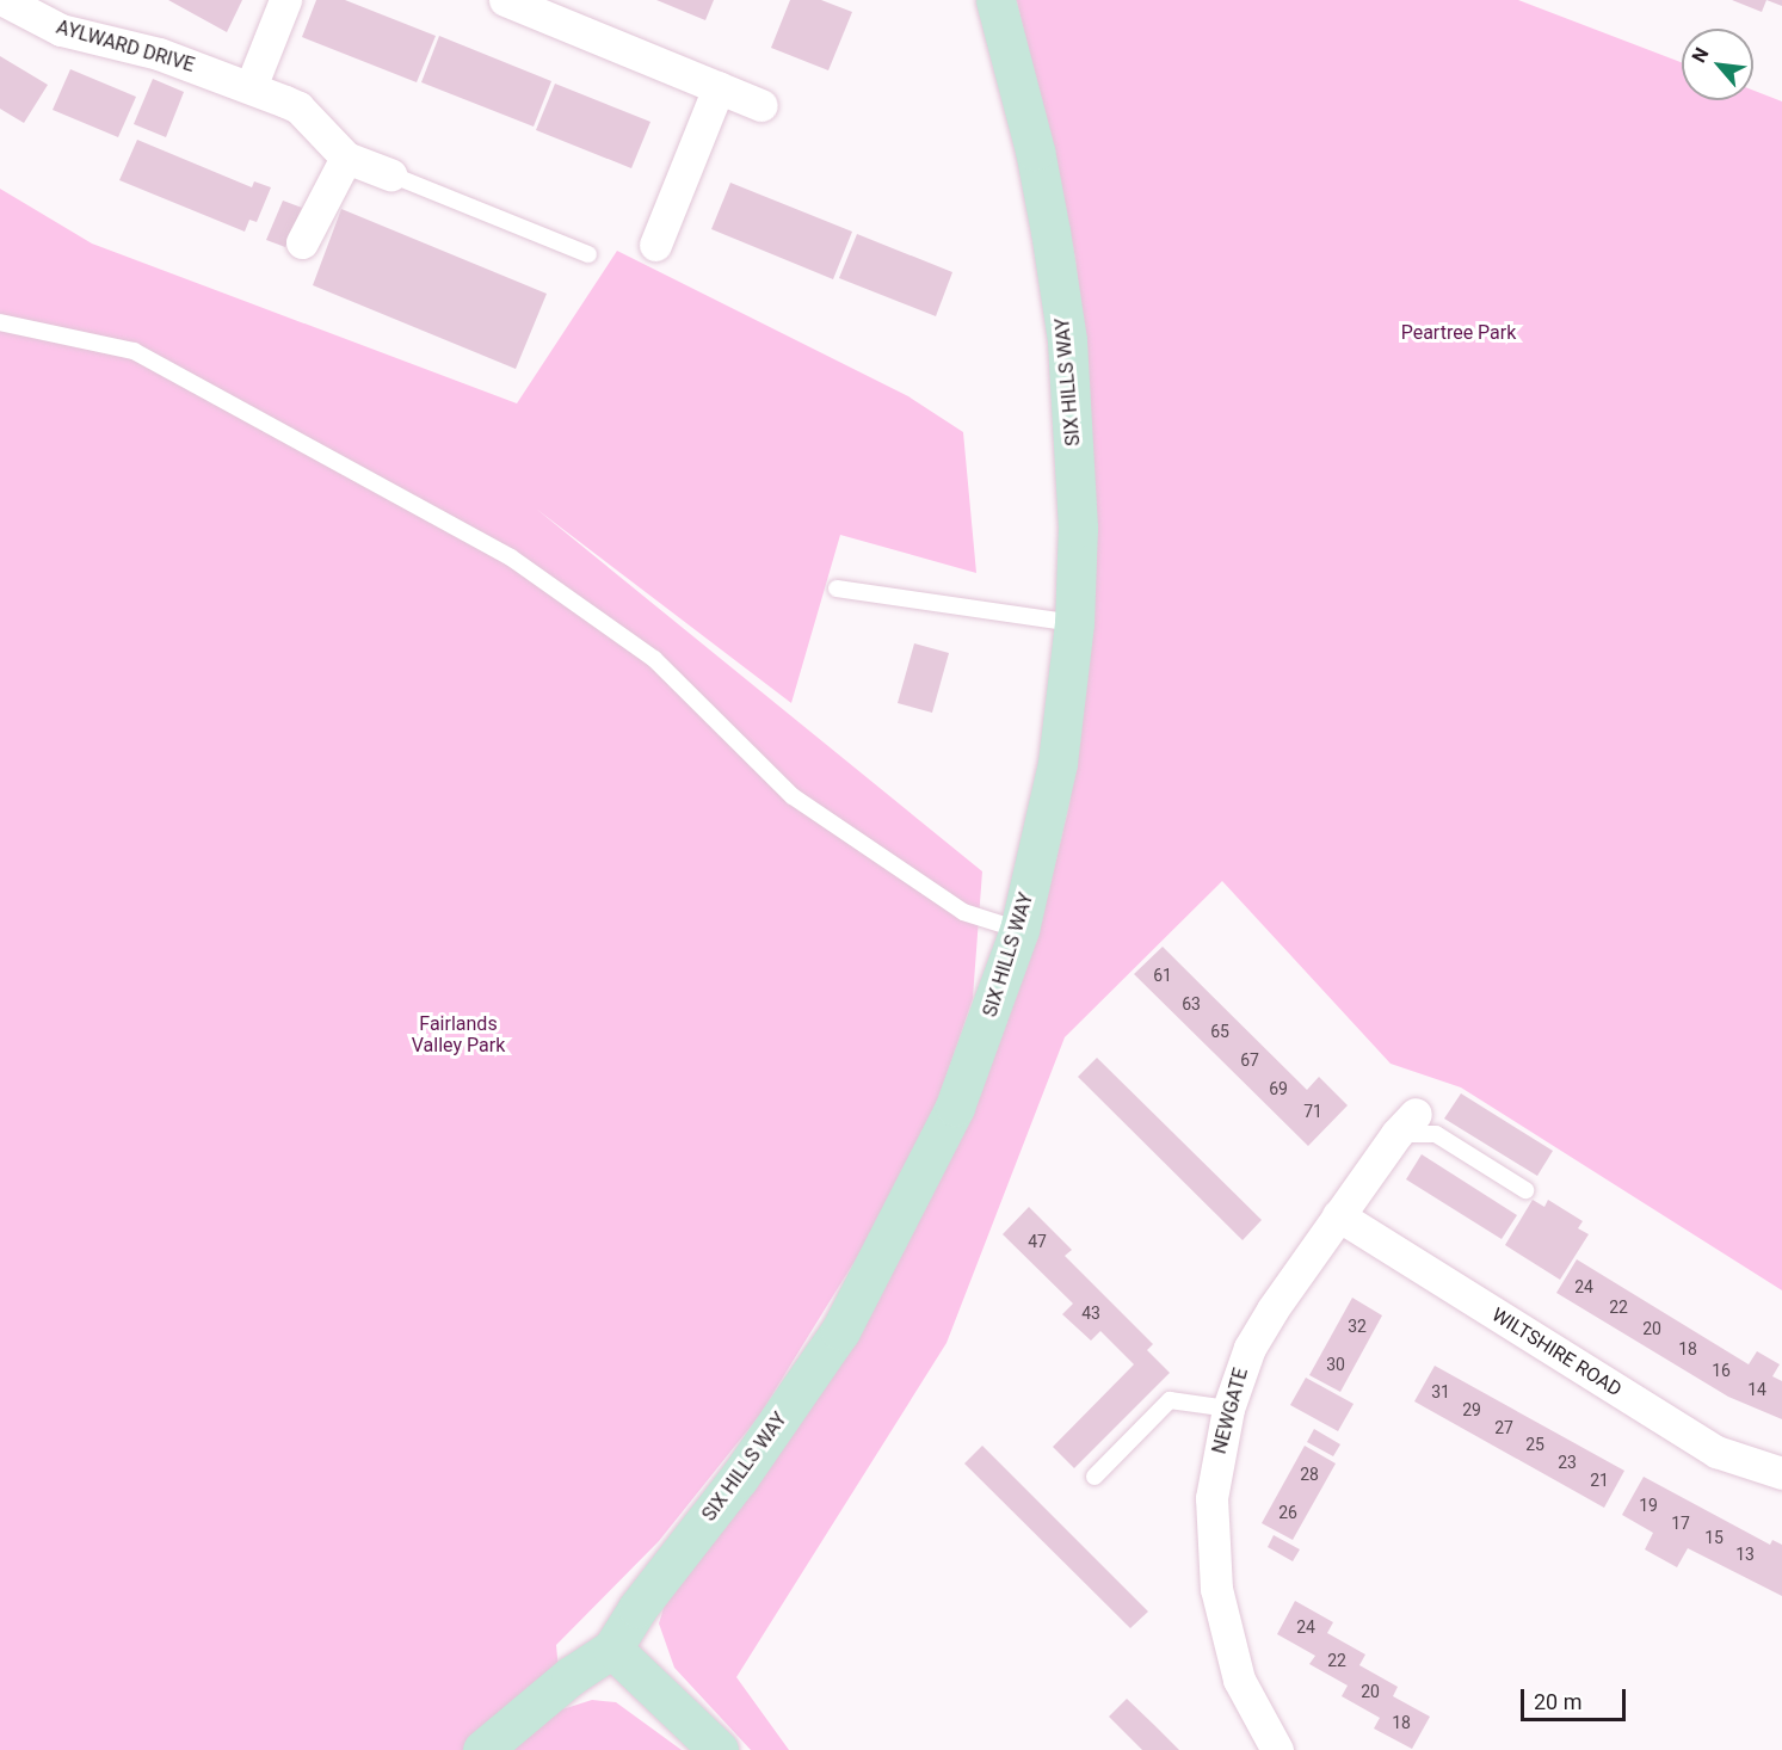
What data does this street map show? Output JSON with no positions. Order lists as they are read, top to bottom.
{
  "streets": {
    "street": [
      "AYLWARD DRIVE",
      "SIX HILLS WAY",
      "WILTSHIRE ROAD",
      "NEWGATE"
    ]
  },
  "crossings": [
    ["WILTSHIRE ROAD", "NEWGATE"]
  ],
  "parks": ["Peartree Park", "Fairlands Valley Park"],
  "house_numbers": [
    "61",
    "63",
    "65",
    "67",
    "69",
    "71",
    "47",
    "24",
    "22",
    "43",
    "32",
    "20",
    "18",
    "30",
    "16",
    "14",
    "31",
    "29",
    "27",
    "25",
    "23",
    "28",
    "21",
    "19",
    "26",
    "17",
    "15",
    "13",
    "24",
    "22",
    "20",
    "18"
  ],
  "scale_bar": "20 m",
  "north": "top left"
}
